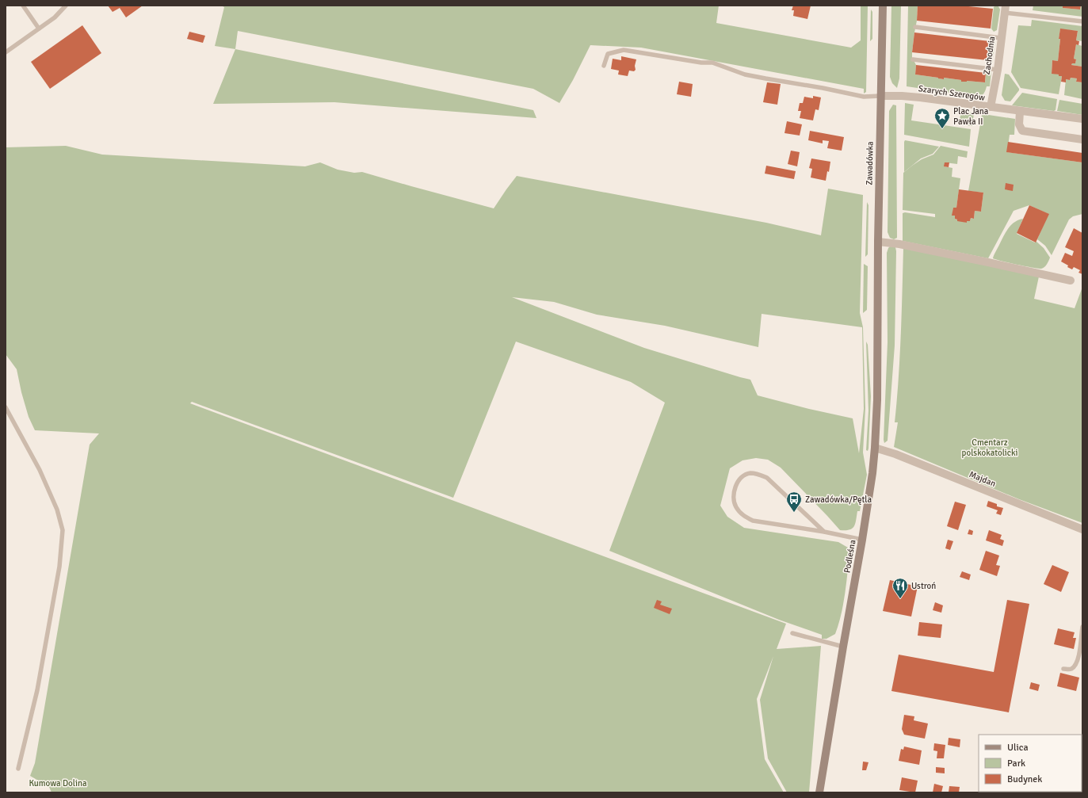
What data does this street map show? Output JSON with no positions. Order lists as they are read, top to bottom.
{
  "streets": {
    "main road": ["Zawadówka", "Podleśna"],
    "street": ["Zachodnia", "Szarych Szeregów", "Majdan"]
  },
  "crossings": [
    ["Zachodnia", "Szarych Szeregów"],
    ["Szarych Szeregów", "Zawadówka"],
    ["Zawadówka", "Podleśna"],
    ["Majdan", "Podleśna"]
  ],
  "parks": ["Cmentarz polskokatolicki", "Kumowa Dolina"],
  "places": {
    "place": ["Plac Jana Pawła II"],
    "bus stop": ["Zawadówka/Pętla"],
    "restaurant": ["Ustroń"]
  },
  "legend": ["Ulica", "Park", "Budynek"]
}
